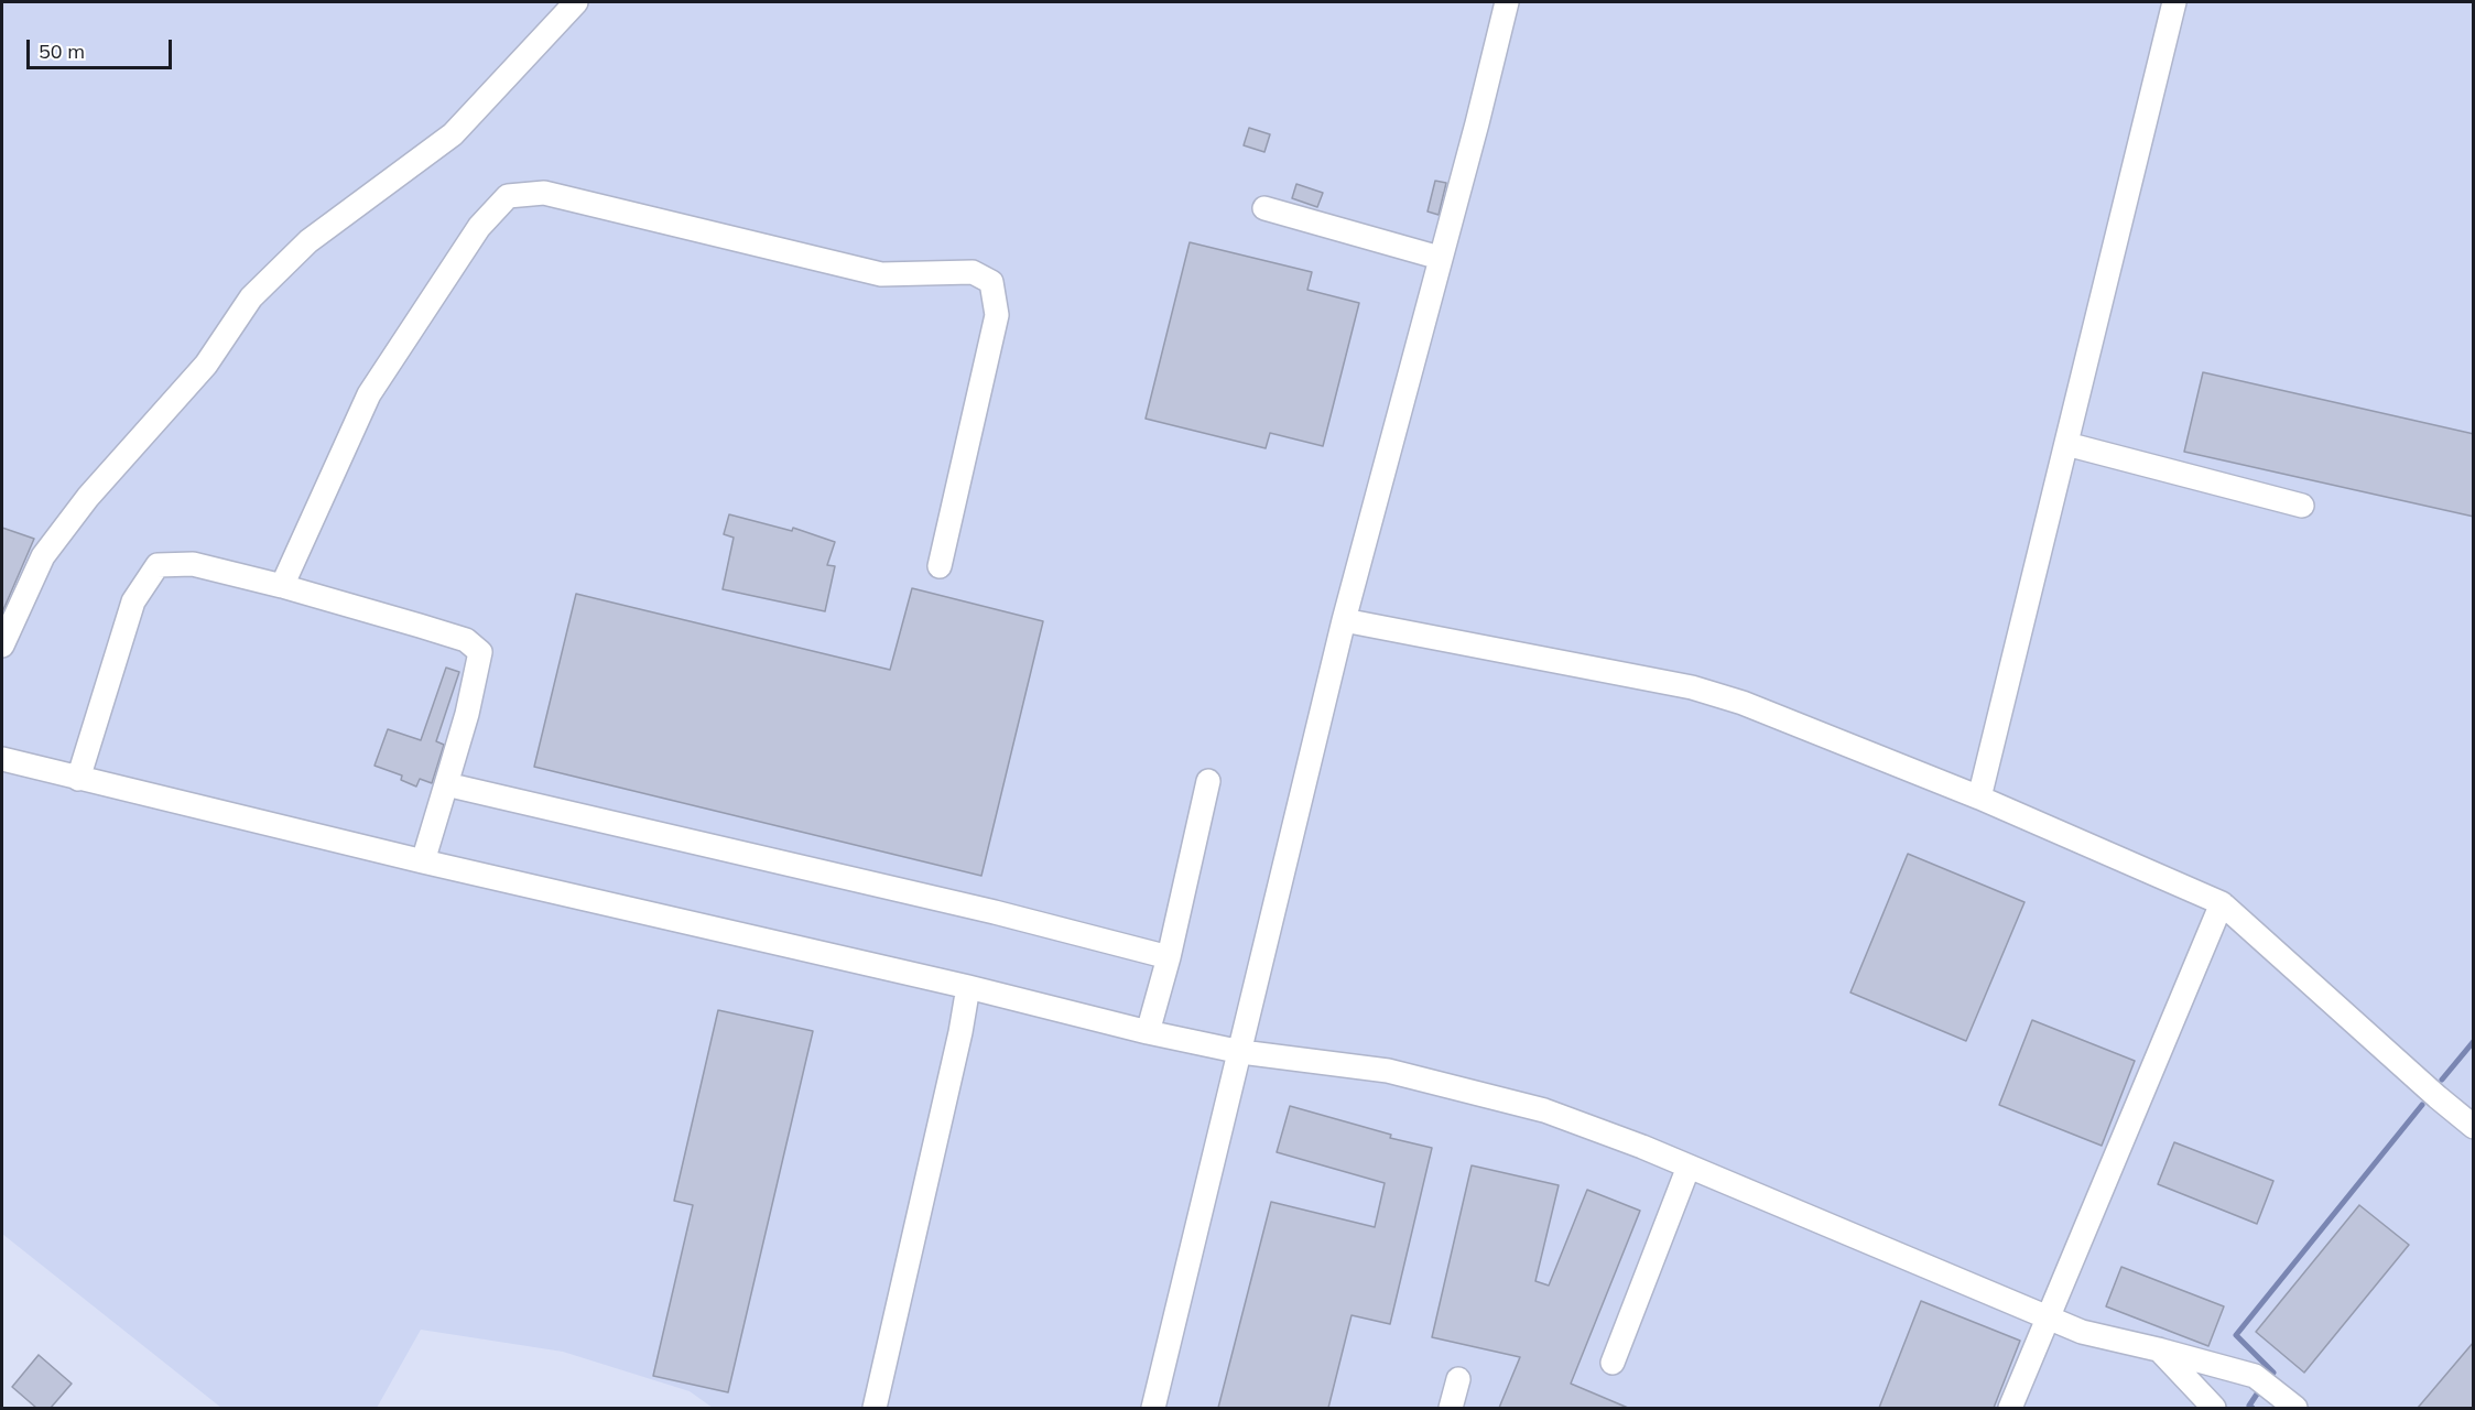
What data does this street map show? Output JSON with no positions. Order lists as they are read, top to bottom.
{
  "scale_bar": "50 m"
}
